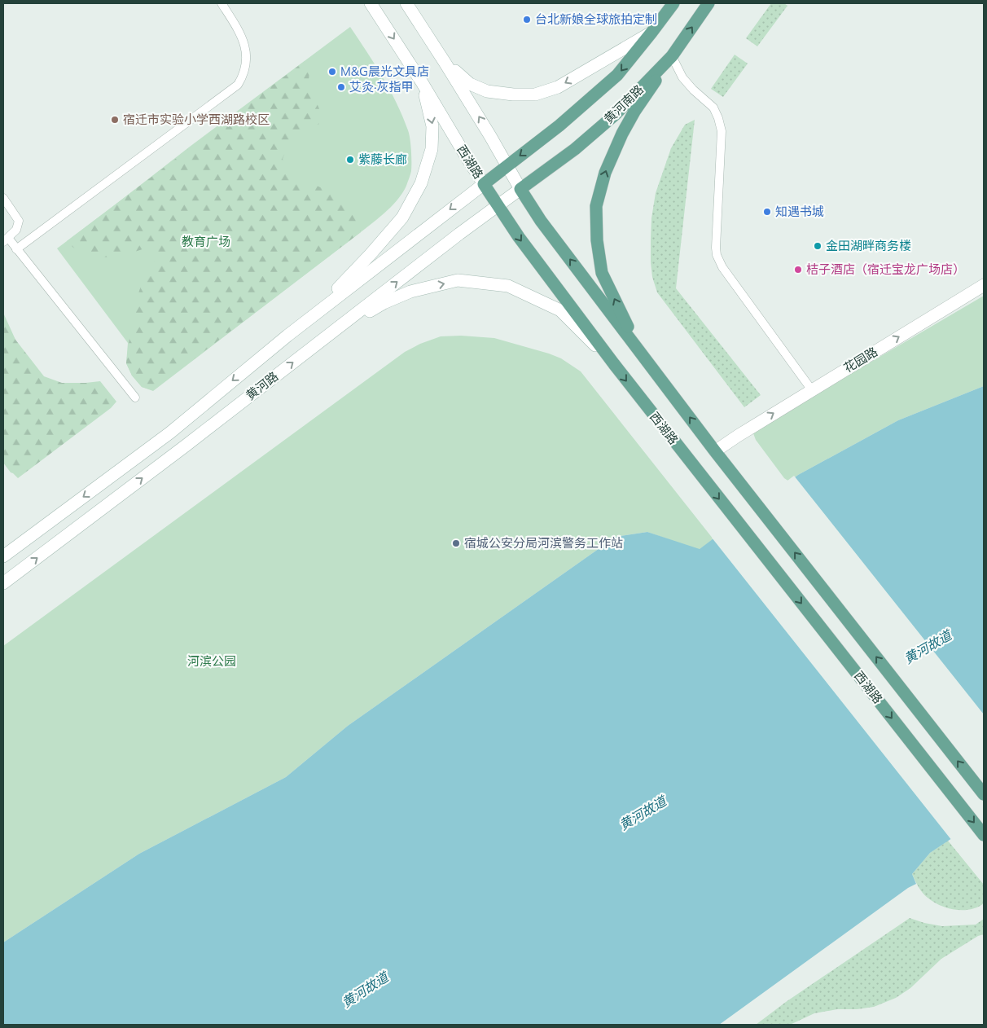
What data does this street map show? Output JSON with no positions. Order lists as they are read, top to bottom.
{
  "streets": {
    "main road": [
      "黄河南路",
      "西湖路",
      "花园路",
      "黄河路"
    ]
  },
  "crossings": [
    ["黄河南路", "西湖路"],
    ["黄河南路", "黄河路"],
    ["西湖路", "花园路"],
    ["西湖路", "黄河路"]
  ],
  "one_way": ["花园路"],
  "water": ["黄河故道"],
  "parks": ["教育广场", "河滨公园"],
  "places": [
    "台北新娘全球旅拍定制",
    "M&G晨光文具店",
    "艾灸·灰指甲",
    "宿迁市实验小学西湖路校区",
    "紫藤长廊",
    "知遇书城",
    "金田湖畔商务楼",
    "桔子酒店（宿迁宝龙广场店）",
    "宿城公安分局河滨警务工作站"
  ]
}
